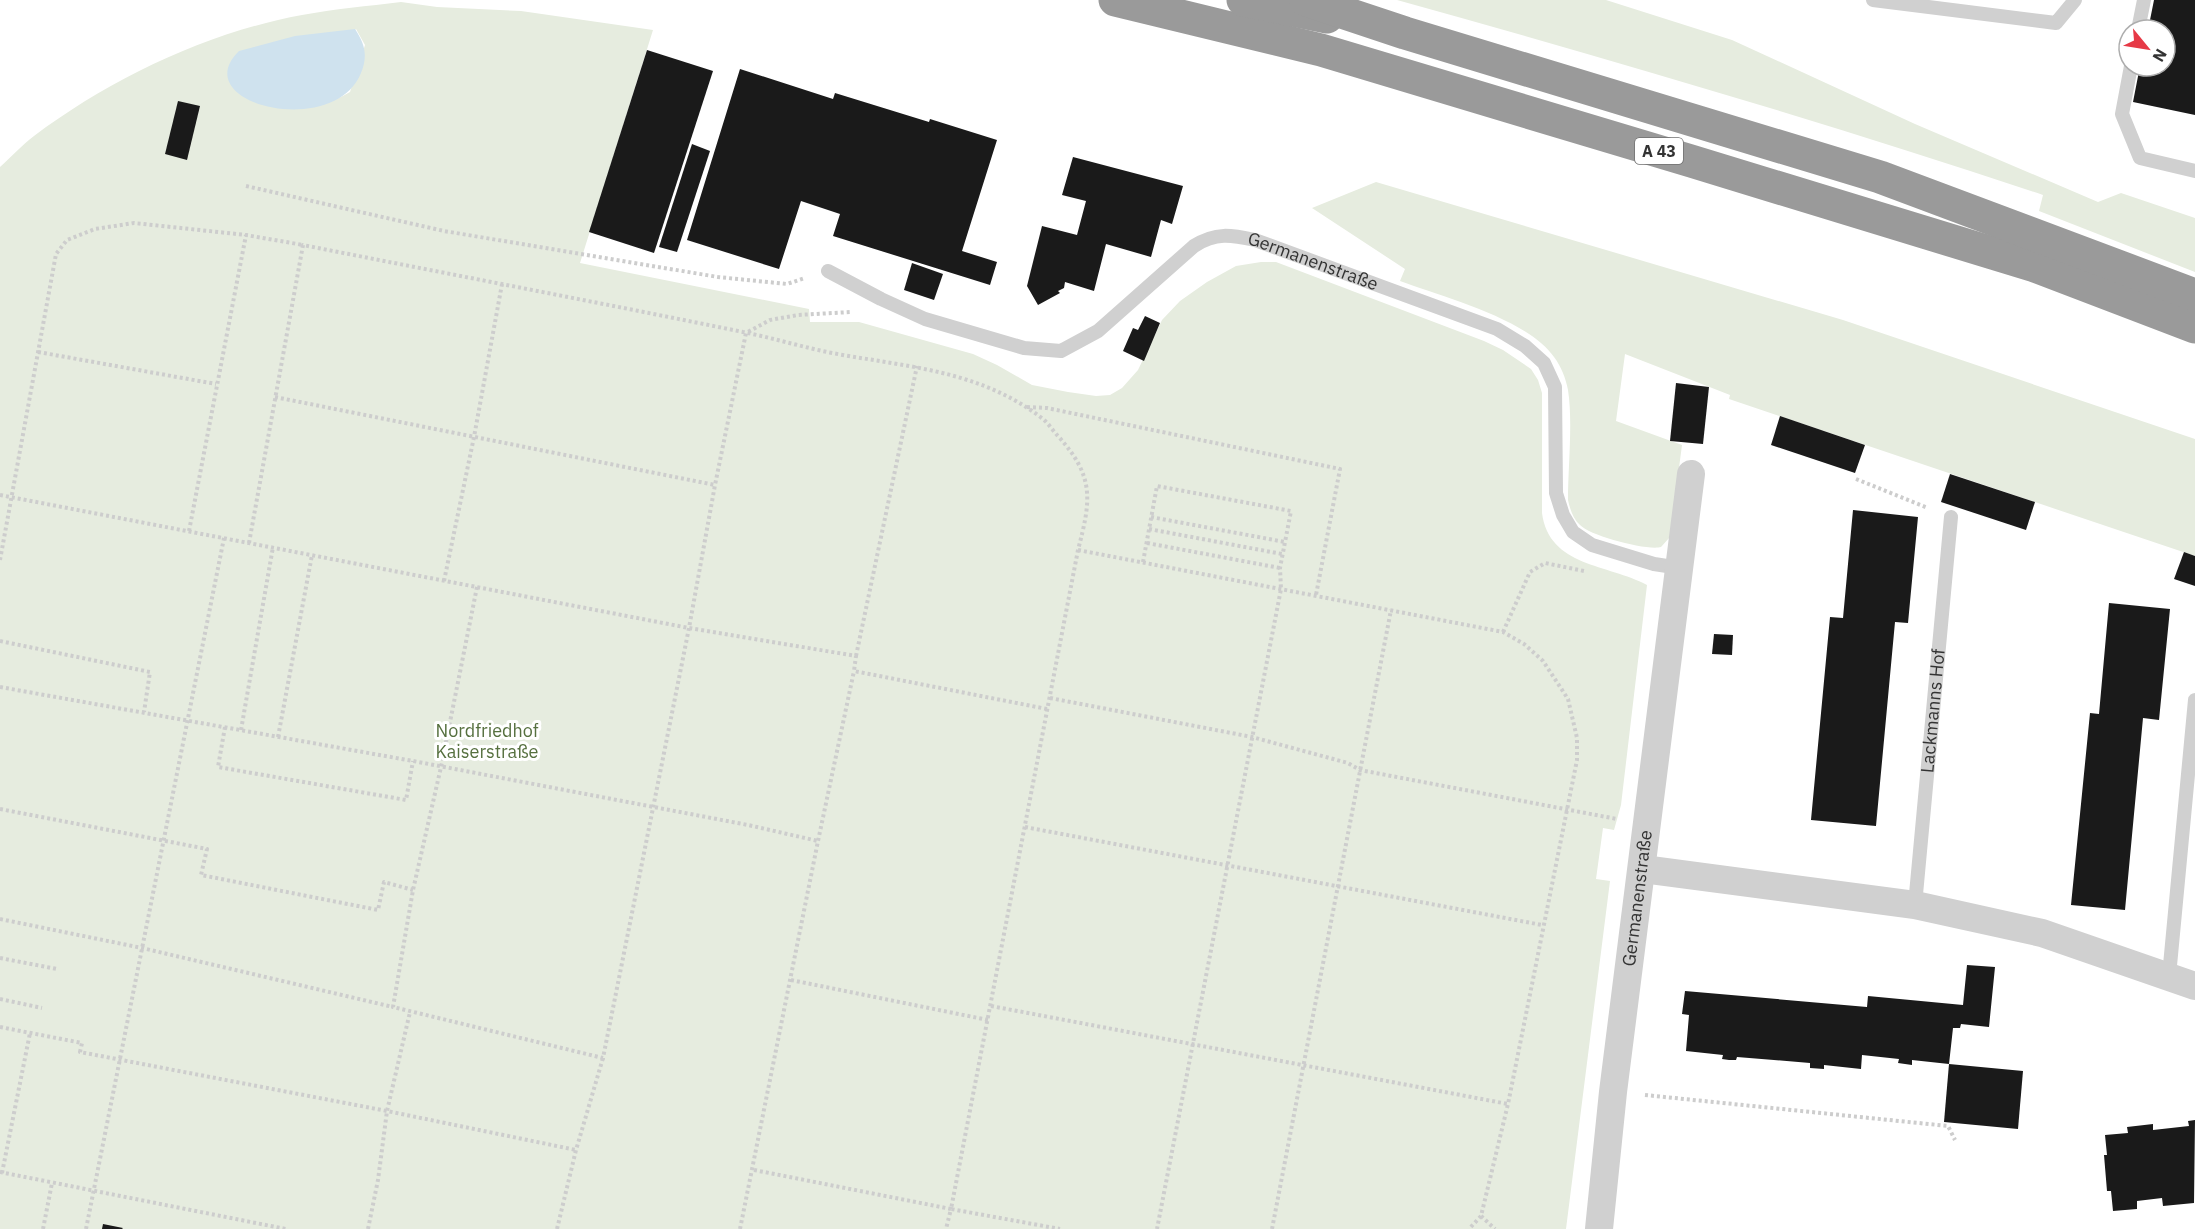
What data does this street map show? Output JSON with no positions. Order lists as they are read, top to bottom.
{
  "streets": {
    "highway": ["A 43"],
    "street": ["Germanenstraße"],
    "lane": ["Lackmanns Hof"]
  },
  "parks": ["Nordfriedhof Kaiserstraße"],
  "north": "bottom right"
}
